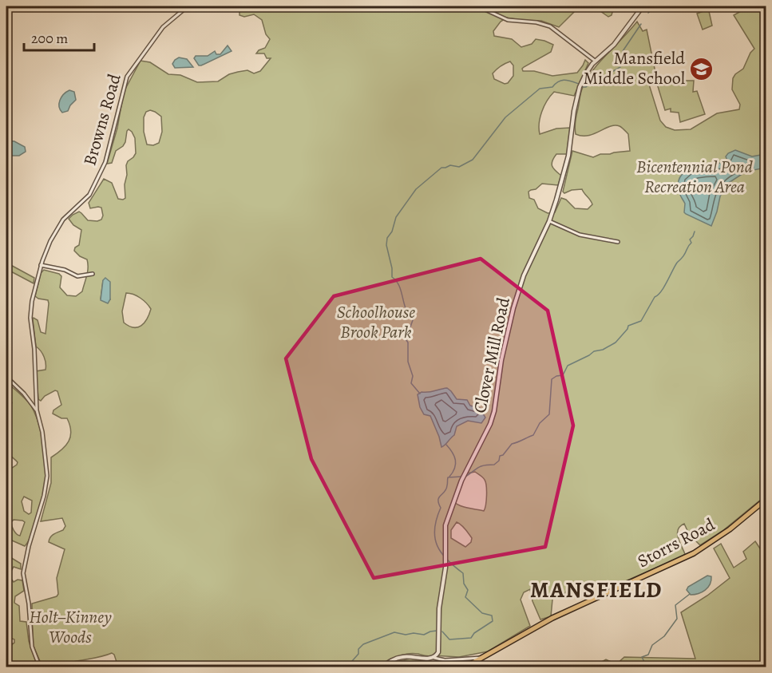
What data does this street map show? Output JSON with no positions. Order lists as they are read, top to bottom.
{
  "streets": {
    "main road": ["Storrs Road"],
    "street": ["Browns Road", "Clover Mill Road"]
  },
  "districts": ["MANSFIELD"],
  "parks": ["Bicentennial Pond Recreation Area", "Schoolhouse Brook Park", "Holt–Kinney Woods"],
  "places": {
    "school or university": ["Mansfield Middle School"]
  },
  "scale_bar": "200 m"
}
